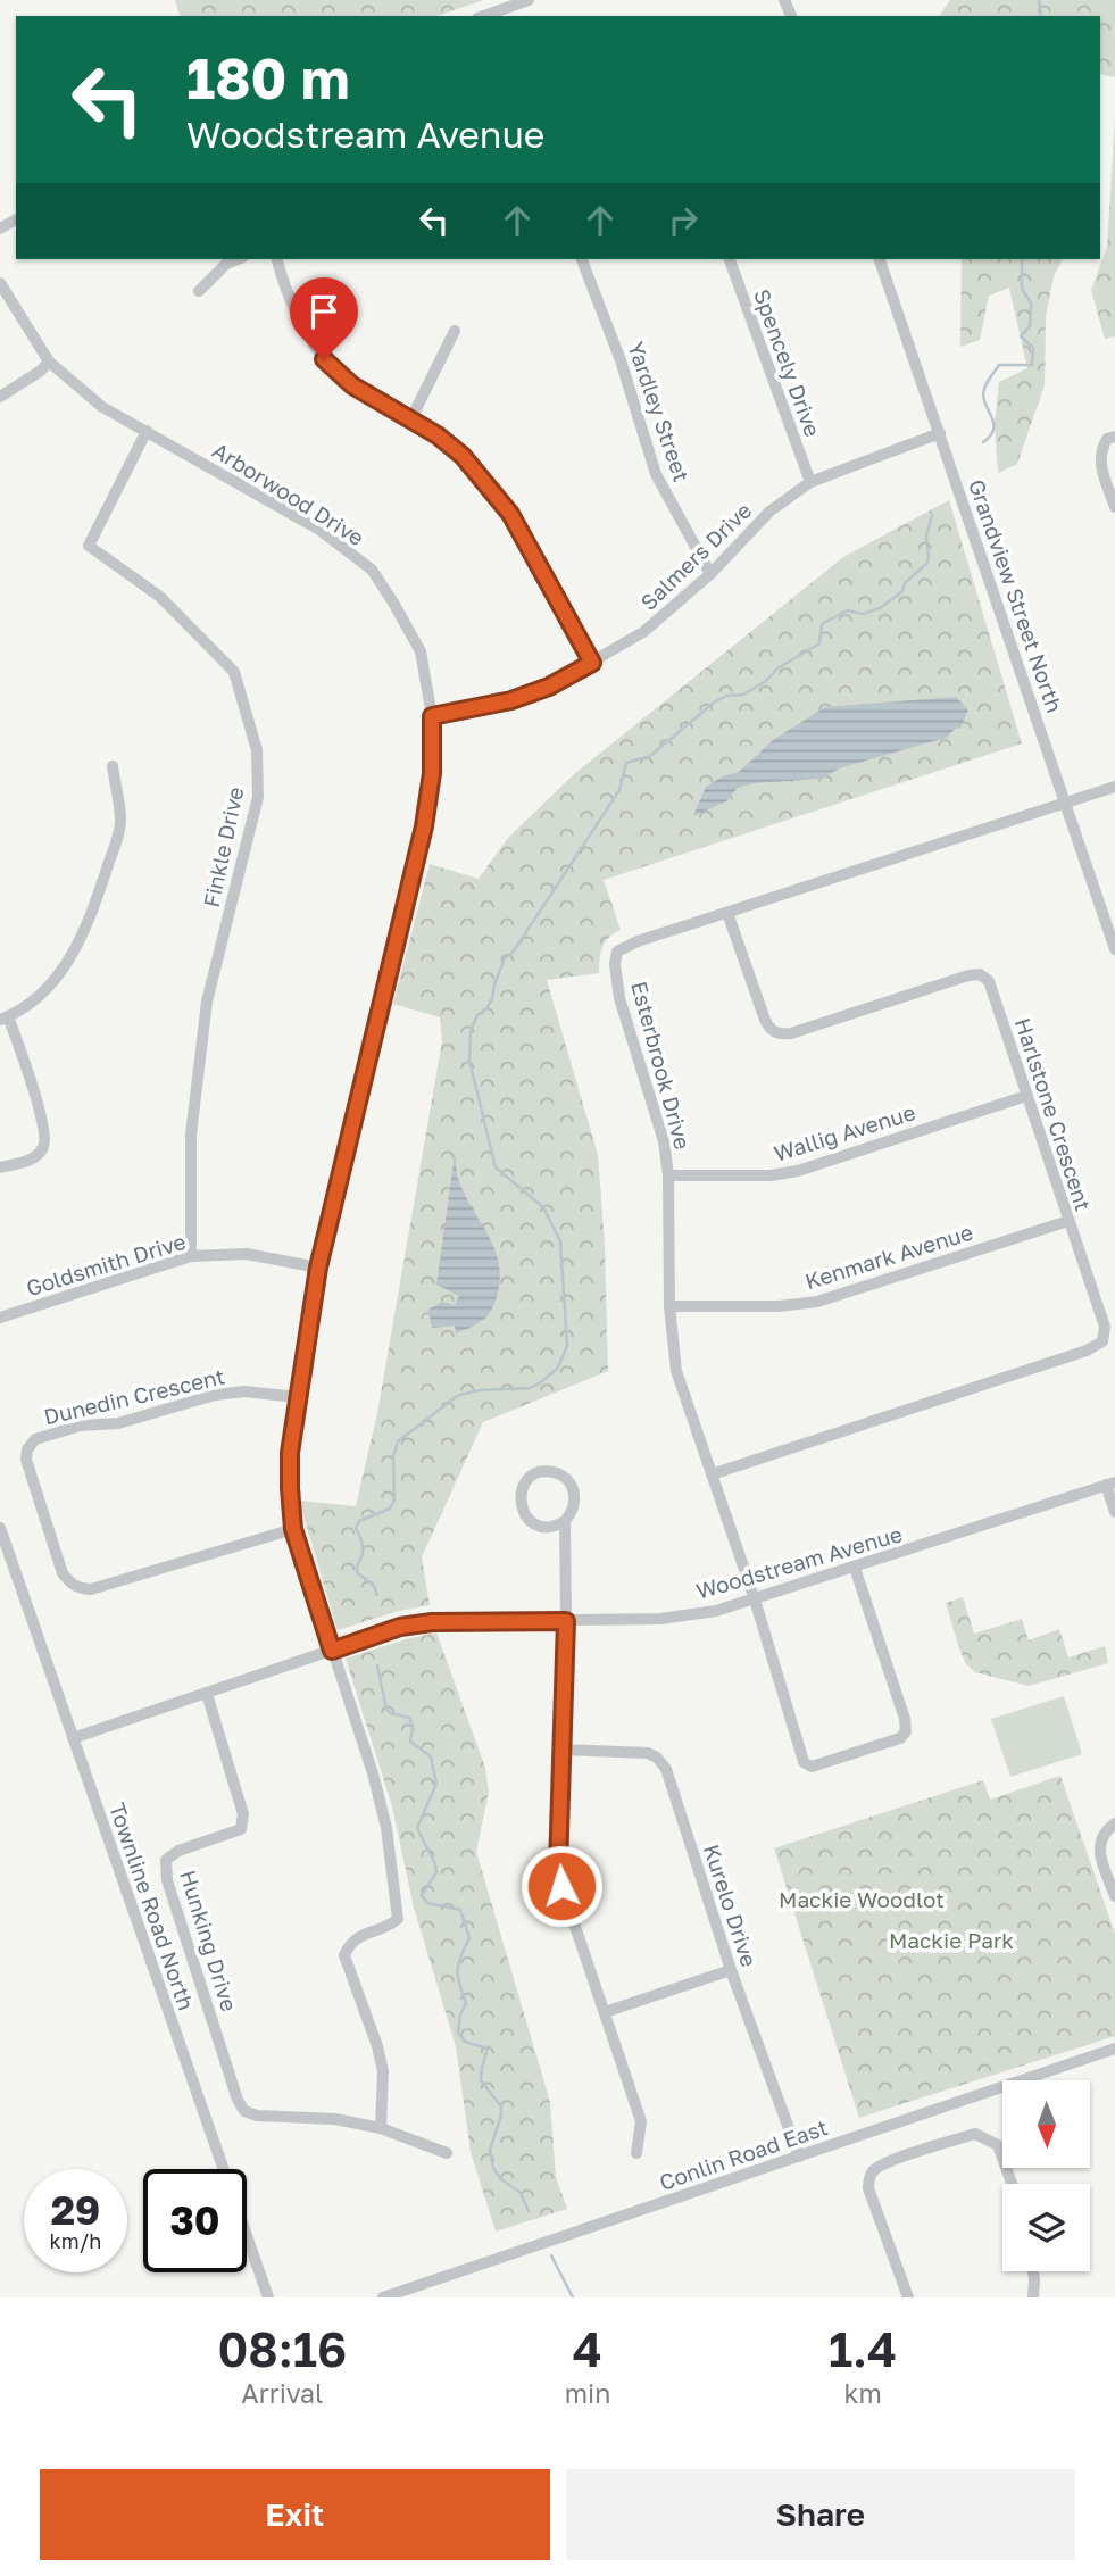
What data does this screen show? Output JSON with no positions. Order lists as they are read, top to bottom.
{
  "streets": {
    "street": [
      "Spencely Drive",
      "Yardley Street",
      "Arborwood Drive",
      "Salmers Drive",
      "Grandview Street North",
      "Finkle Drive",
      "Esterbrook Drive",
      "Harlstone Crescent",
      "Wallig Avenue",
      "Kenmark Avenue",
      "Goldsmith Drive",
      "Dunedin Crescent",
      "Woodstream Avenue",
      "Kurelo Drive",
      "Townline Road North",
      "Hunking Drive",
      "Conlin Road East"
    ]
  },
  "crossings": [
    ["Spencely Drive", "Salmers Drive"],
    ["Yardley Street", "Salmers Drive"],
    ["Arborwood Drive", "Salmers Drive"],
    ["Arborwood Drive", "Finkle Drive"],
    ["Arborwood Drive", "Goldsmith Drive"],
    ["Arborwood Drive", "Dunedin Crescent"],
    ["Arborwood Drive", "Woodstream Avenue"],
    ["Arborwood Drive", "Hunking Drive"],
    ["Salmers Drive", "Grandview Street North"],
    ["Grandview Street North", "Esterbrook Drive"],
    ["Finkle Drive", "Goldsmith Drive"],
    ["Esterbrook Drive", "Harlstone Crescent"],
    ["Esterbrook Drive", "Wallig Avenue"],
    ["Esterbrook Drive", "Kenmark Avenue"],
    ["Esterbrook Drive", "Woodstream Avenue"],
    ["Harlstone Crescent", "Wallig Avenue"],
    ["Harlstone Crescent", "Kenmark Avenue"],
    ["Woodstream Avenue", "Townline Road North"],
    ["Woodstream Avenue", "Hunking Drive"],
    ["Kurelo Drive", "Conlin Road East"]
  ],
  "parks": ["Mackie Woodlot", "Mackie Park"],
  "north": "bottom",
  "page": {
    "turn": ["180 m", "Woodstream Avenue"],
    "speed": "29 km/h",
    "limit": "30",
    "eta": [
      "08:16",
      "Arrival",
      "4",
      "min",
      "1.4",
      "km"
    ],
    "buttons": ["Exit", "Share"]
  }
}
